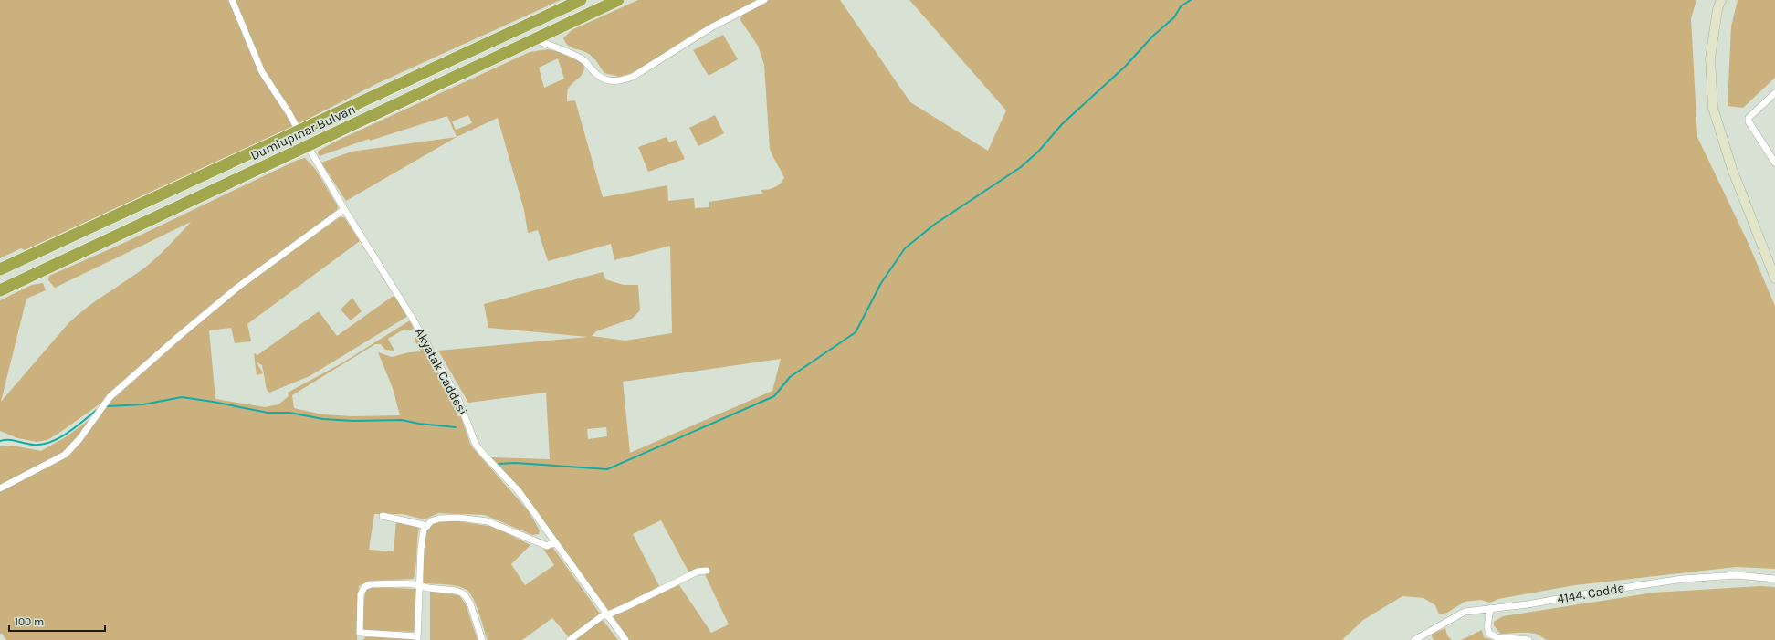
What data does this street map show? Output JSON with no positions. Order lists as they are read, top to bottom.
{
  "streets": {
    "highway": ["Dumlupınar Bulvarı"],
    "street": ["Akyatak Caddesi", "4144. Cadde"]
  },
  "crossings": [
    ["Dumlupınar Bulvarı", "Akyatak Caddesi"]
  ],
  "scale_bar": "100 m"
}
